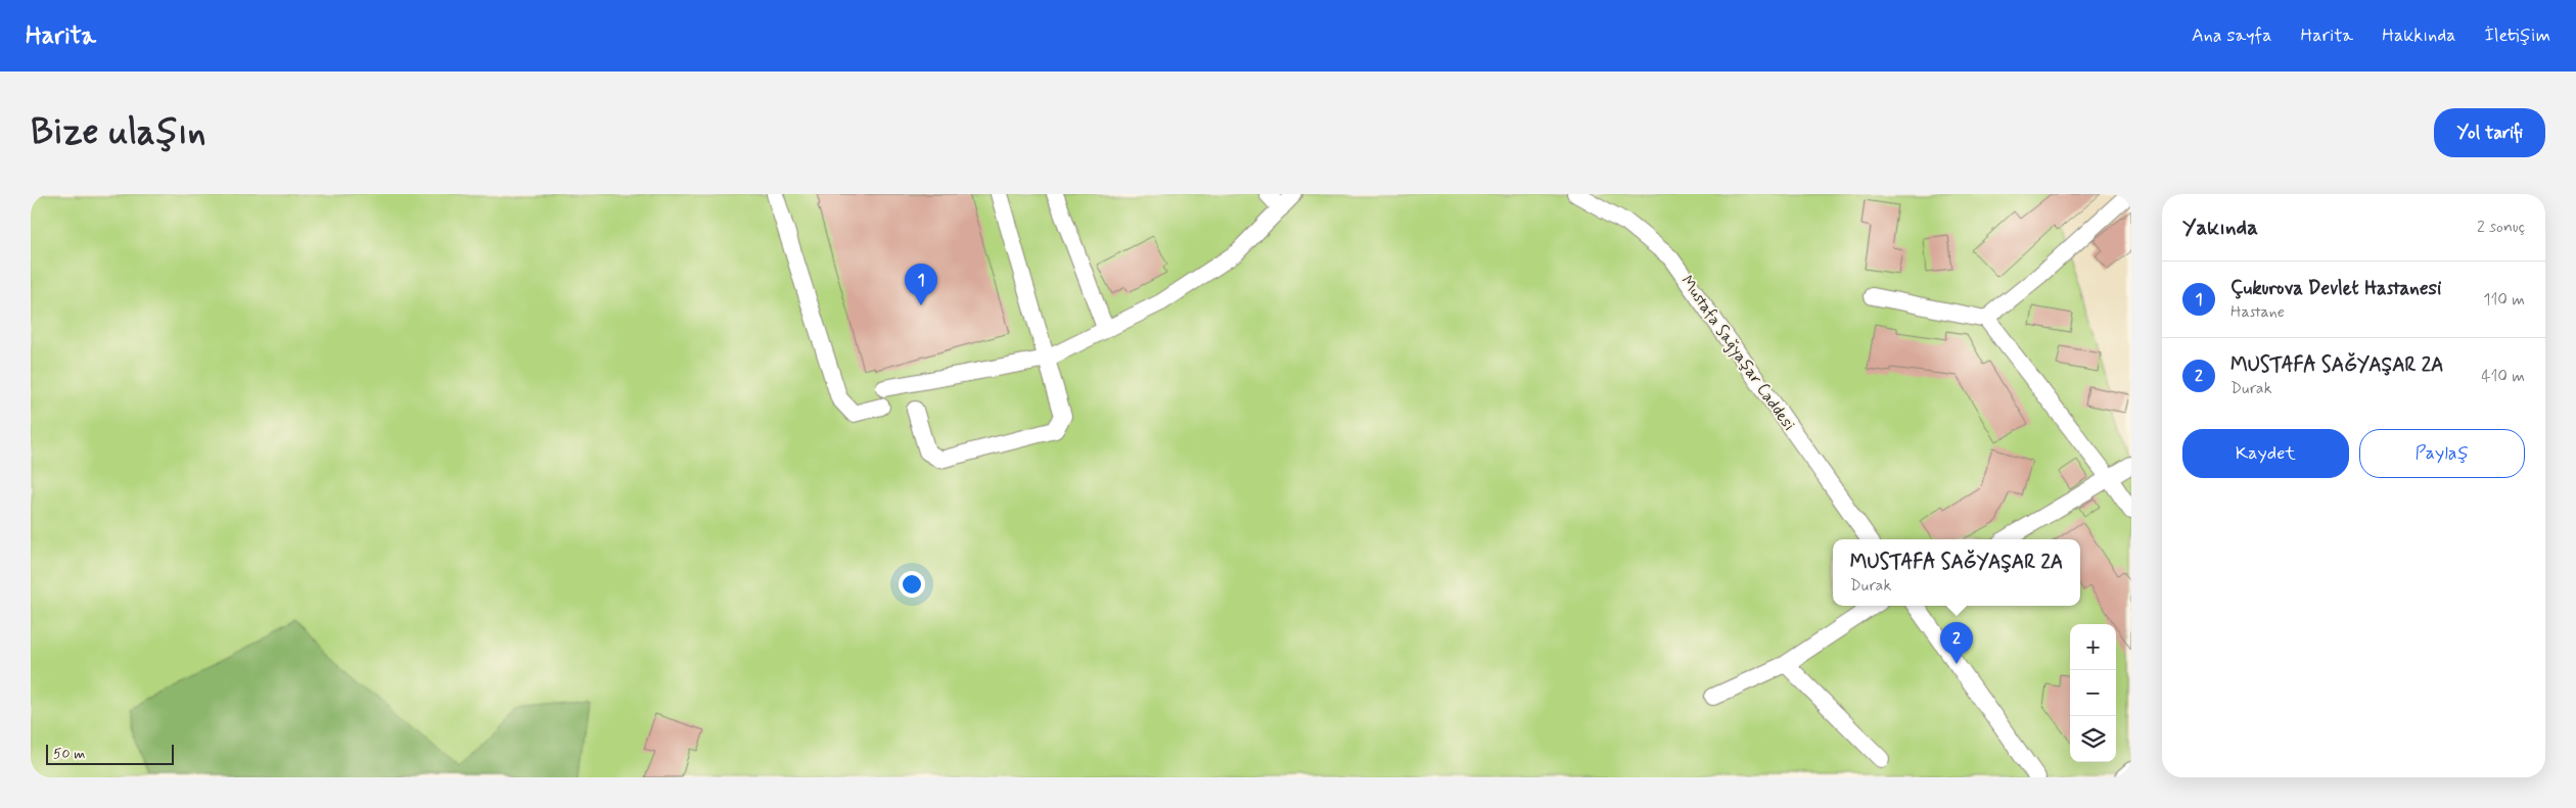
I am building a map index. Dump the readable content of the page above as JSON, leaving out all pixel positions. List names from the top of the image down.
{
  "streets": {
    "street": ["Mustafa Sağyaşar Caddesi"]
  },
  "scale_bar": "50 m",
  "page": {
    "header": "Harita",
    "nav": [
      "Ana sayfa",
      "Harita",
      "Hakkında",
      "İletişim"
    ],
    "buttons": [
      "Yol tarifi",
      ["Kaydet", "Paylaş"]
    ],
    "title": "Bize ulaşın",
    "heading": ["Yakında", "2 sonuç"],
    "list": [
      {
        "mark": "1",
        "name": "Çukurova Devlet Hastanesi",
        "note": "Hastane",
        "value": "110 m"
      },
      {
        "mark": "2",
        "name": "MUSTAFA SAĞYAŞAR 2A",
        "note": "Durak",
        "value": "410 m"
      }
    ],
    "pins": ["1", "2"],
    "popup": ["MUSTAFA SAĞYAŞAR 2A", "Durak"],
    "map_buttons": ["+", "−"],
    "scale": "50 m"
  }
}
